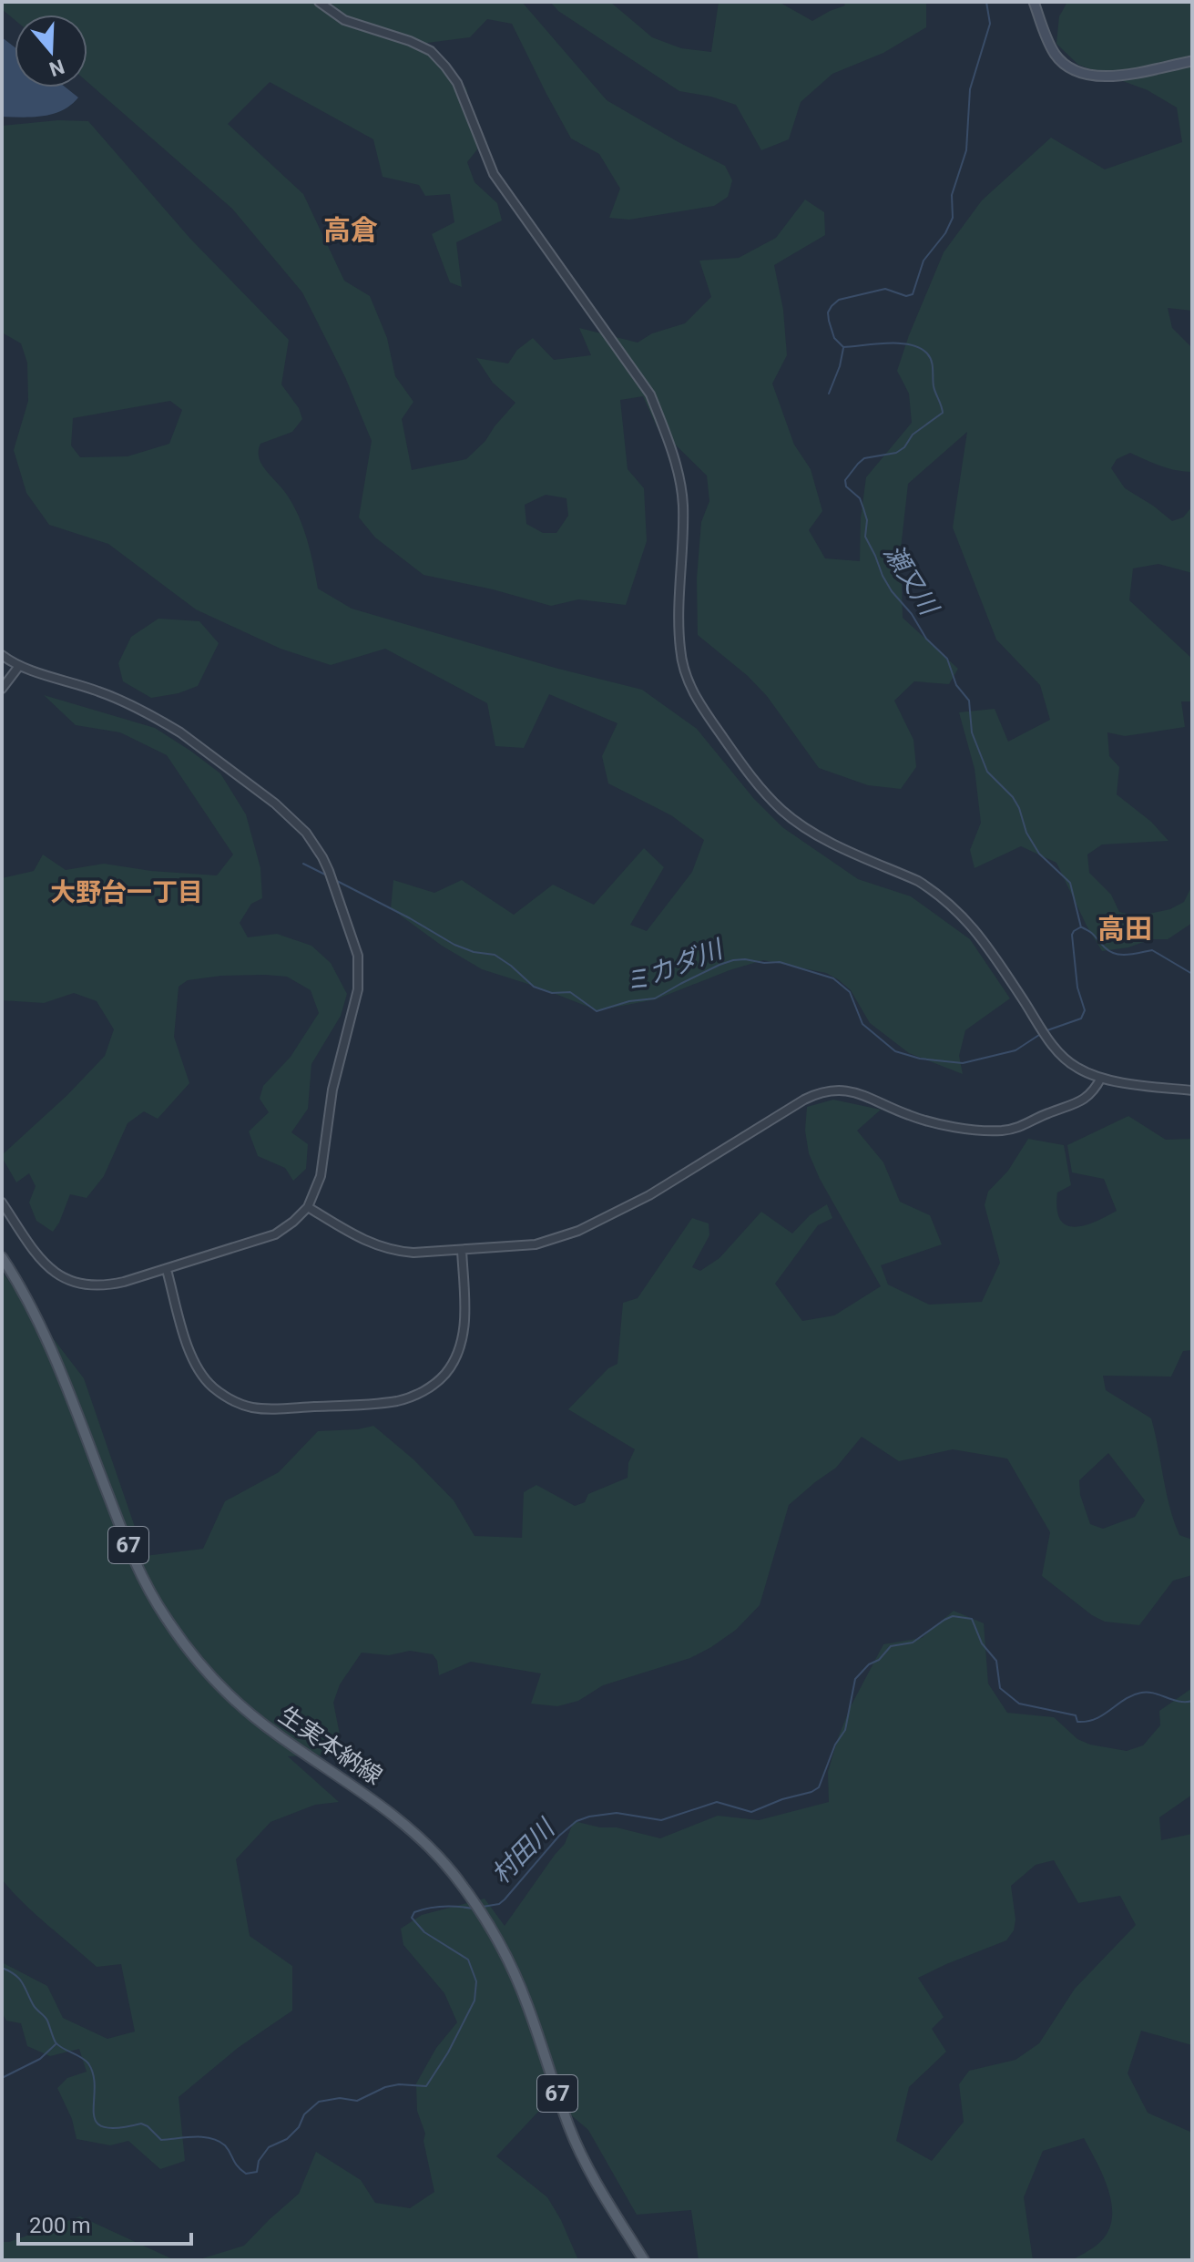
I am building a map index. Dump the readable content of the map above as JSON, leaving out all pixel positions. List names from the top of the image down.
{
  "streets": {
    "main road": ["67", "生実本納線"]
  },
  "districts": ["高倉", "大野台一丁目", "高田"],
  "water": ["瀬又川", "ミカダ川", "村田川"],
  "scale_bar": "200 m",
  "north": "bottom"
}
